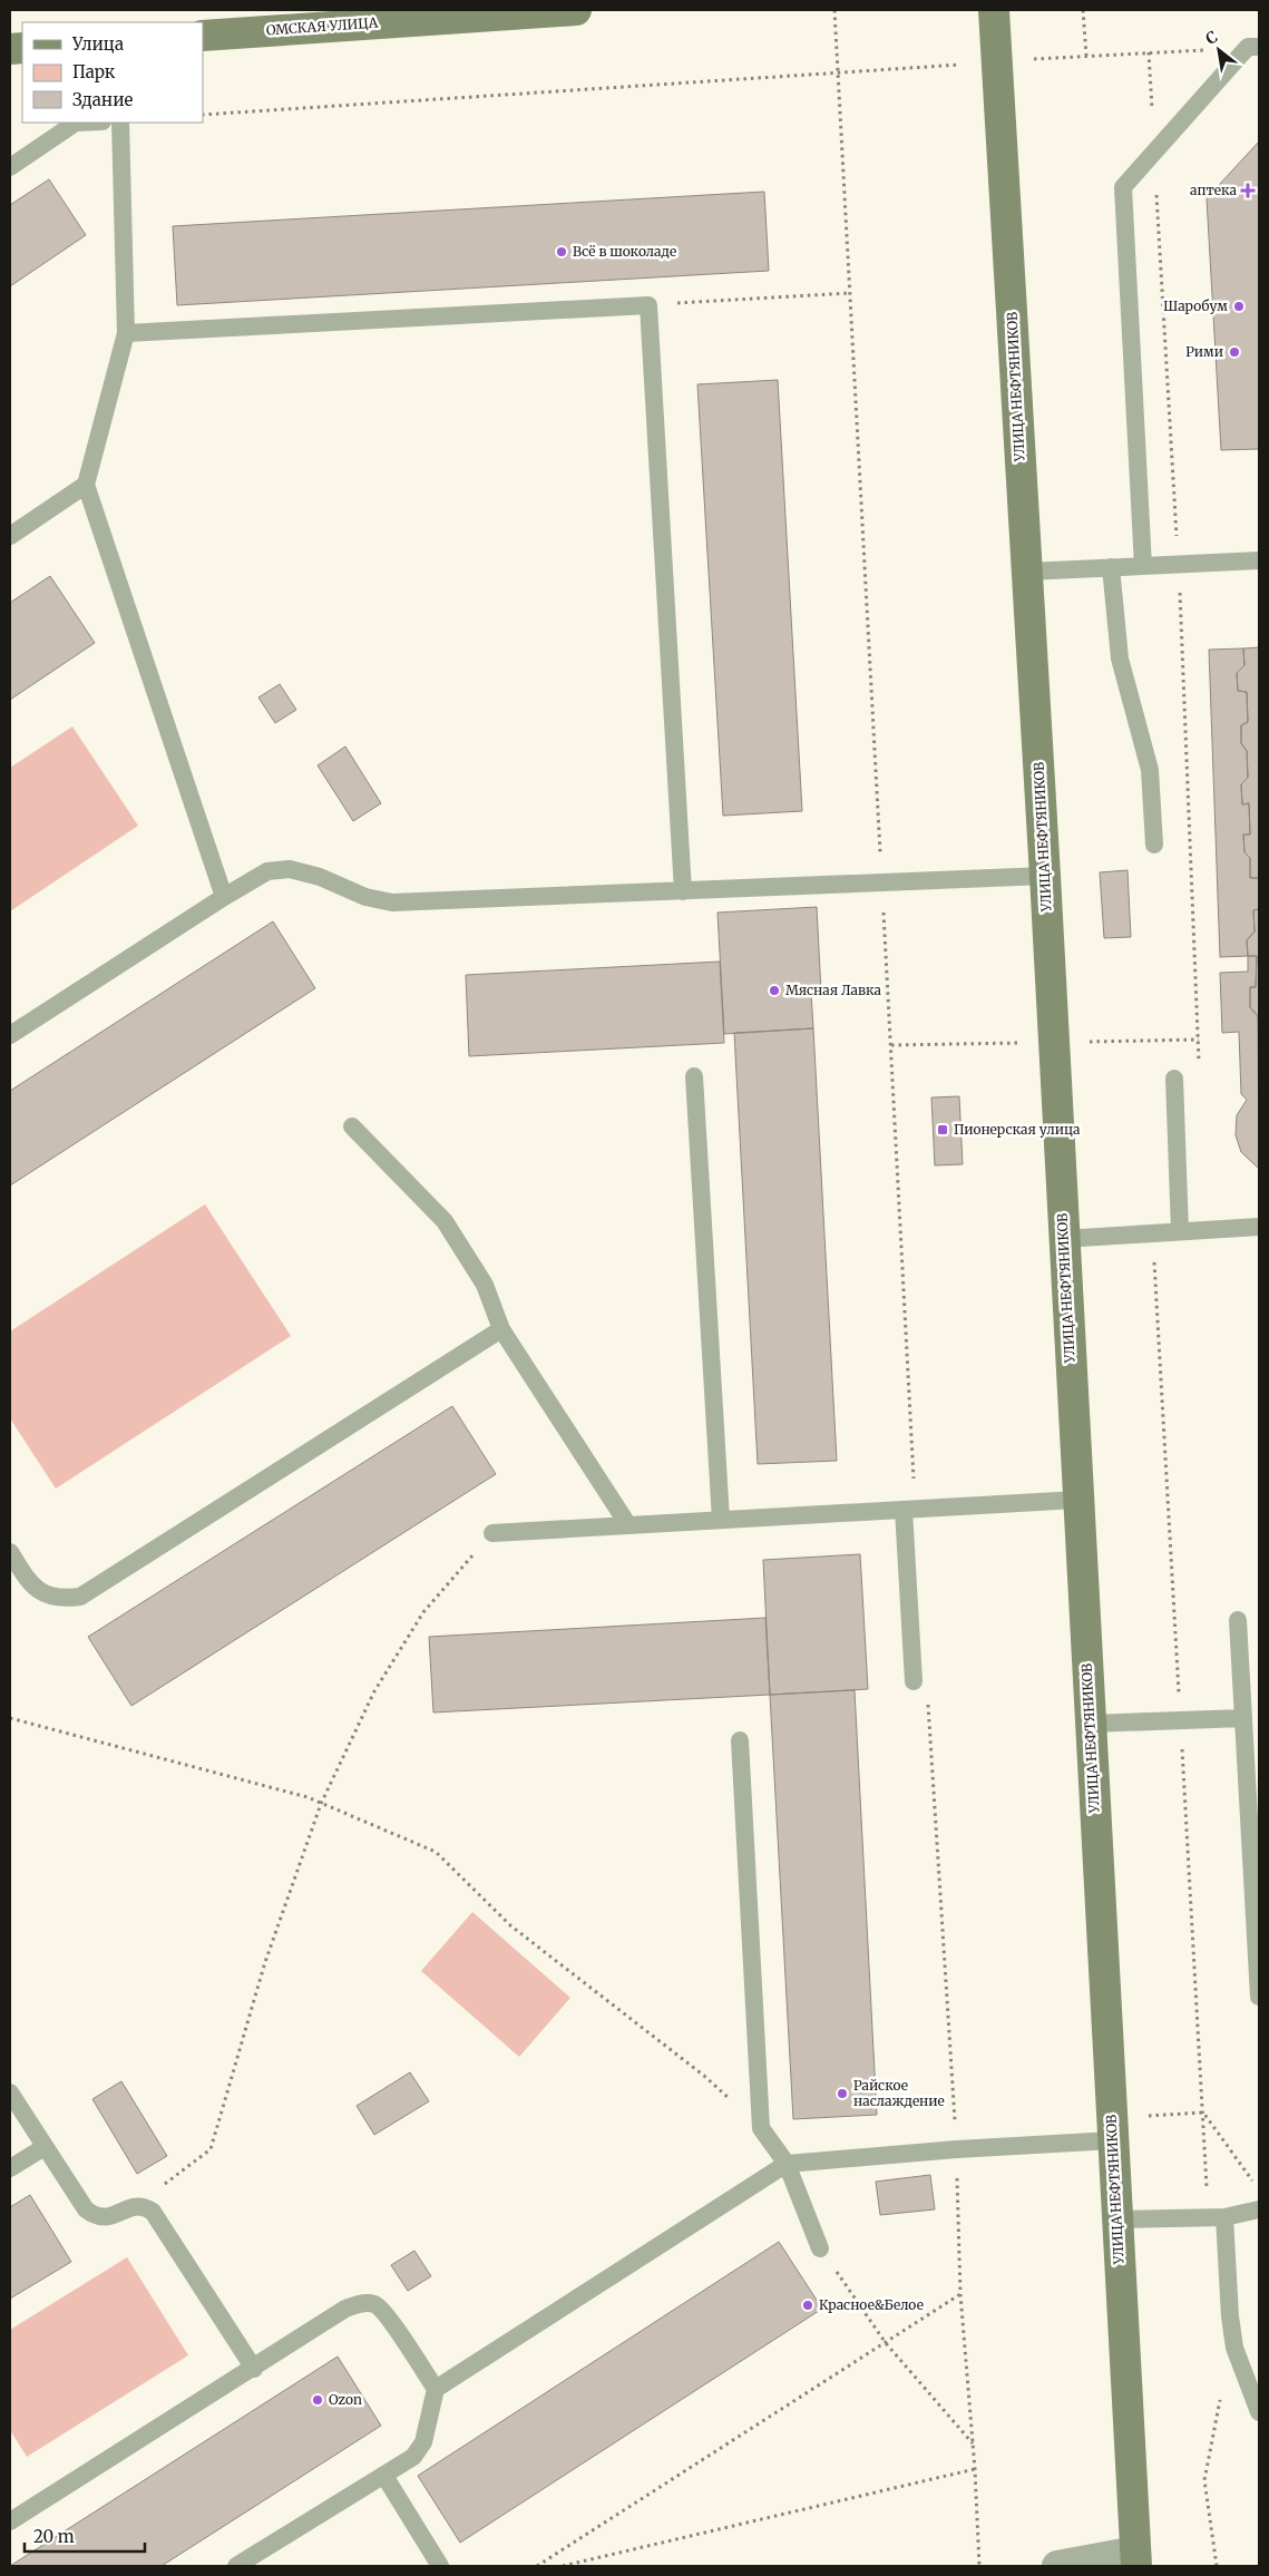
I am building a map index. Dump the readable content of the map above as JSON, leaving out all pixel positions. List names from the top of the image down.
{
  "streets": {
    "main road": ["ОМСКАЯ УЛИЦА", "УЛИЦА НЕФТЯНИКОВ"]
  },
  "places": {
    "health": ["аптека"],
    "other": [
      "Всё в шоколаде",
      "Шаробум",
      "Рими",
      "Мясная Лавка",
      "Райское наслаждение",
      "Красное&Белое",
      "Ozon"
    ],
    "transit": ["Пионерская улица"]
  },
  "legend": ["Улица", "Парк", "Здание"],
  "scale_bar": "20 m",
  "north": "top left"
}
